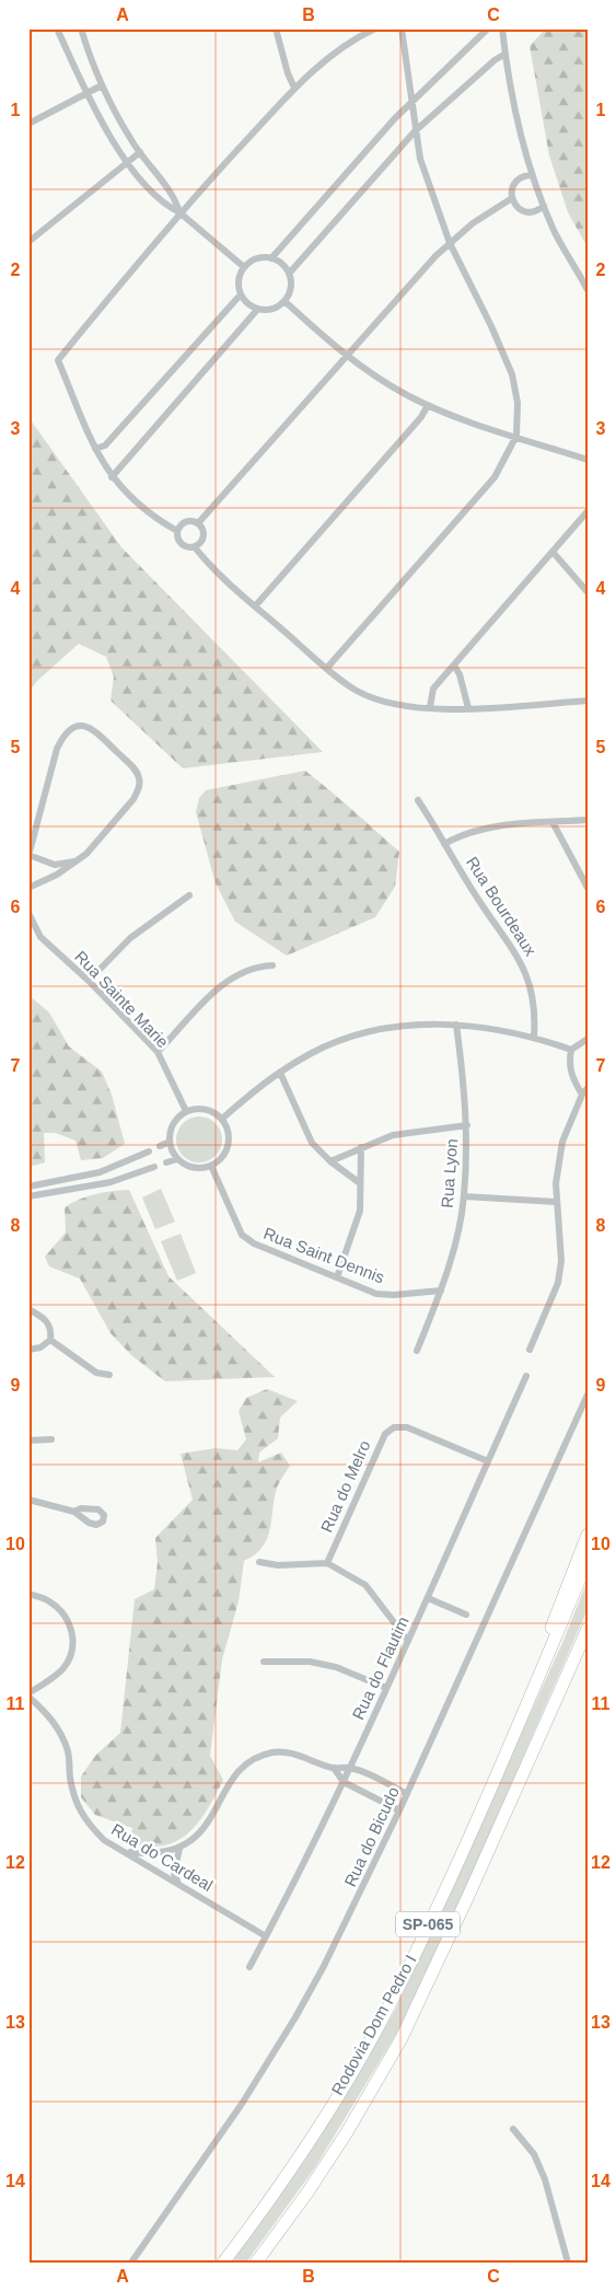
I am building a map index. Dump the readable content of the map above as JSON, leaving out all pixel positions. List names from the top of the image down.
{
  "streets": {
    "highway": ["SP-065", "Rodovia Dom Pedro I"],
    "street": [
      "Rua Bourdeaux",
      "Rua Sainte Marie",
      "Rua Lyon",
      "Rua Saint Dennis",
      "Rua do Melro",
      "Rua do Flautim",
      "Rua do Bicudo",
      "Rua do Cardeal"
    ]
  },
  "crossings": [
    ["Rua Sainte Marie", "Rua Saint Dennis"],
    ["Rua Lyon", "Rua Saint Dennis"],
    ["Rua do Melro", "Rua do Flautim"],
    ["Rua do Flautim", "Rua do Cardeal"]
  ],
  "grid": {
    "columns": ["A", "B", "C"],
    "rows": [
      "1",
      "2",
      "3",
      "4",
      "5",
      "6",
      "7",
      "8",
      "9",
      "10",
      "11",
      "12",
      "13",
      "14"
    ]
  }
}
